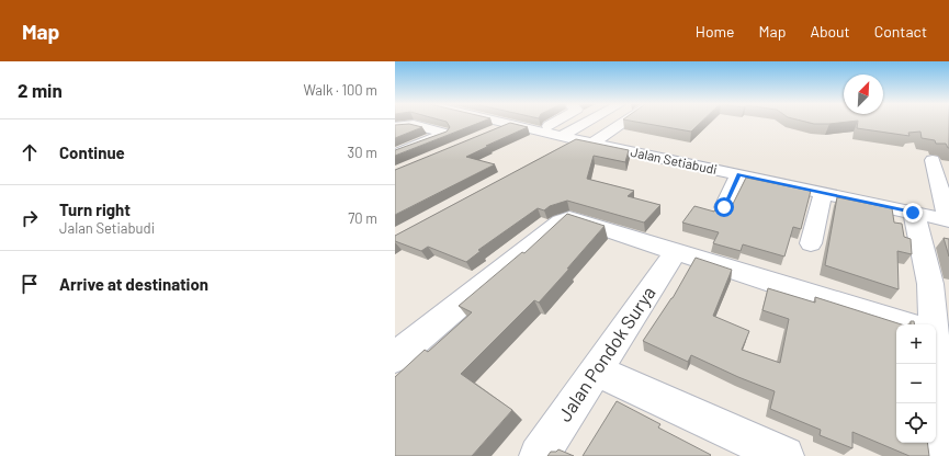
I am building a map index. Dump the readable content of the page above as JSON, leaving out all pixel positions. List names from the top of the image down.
{
  "streets": {
    "street": ["Jalan Setiabudi", "Jalan Pondok Surya"]
  },
  "north": "top right",
  "page": {
    "header": "Map",
    "nav": [
      "Home",
      "Map",
      "About",
      "Contact"
    ],
    "heading": ["2 min", "Walk · 100 m"],
    "list": [
      ["Continue", "30 m"],
      ["Turn right", "Jalan Setiabudi", "70 m"],
      "Arrive at destination"
    ],
    "map_buttons": ["+", "−"]
  }
}
